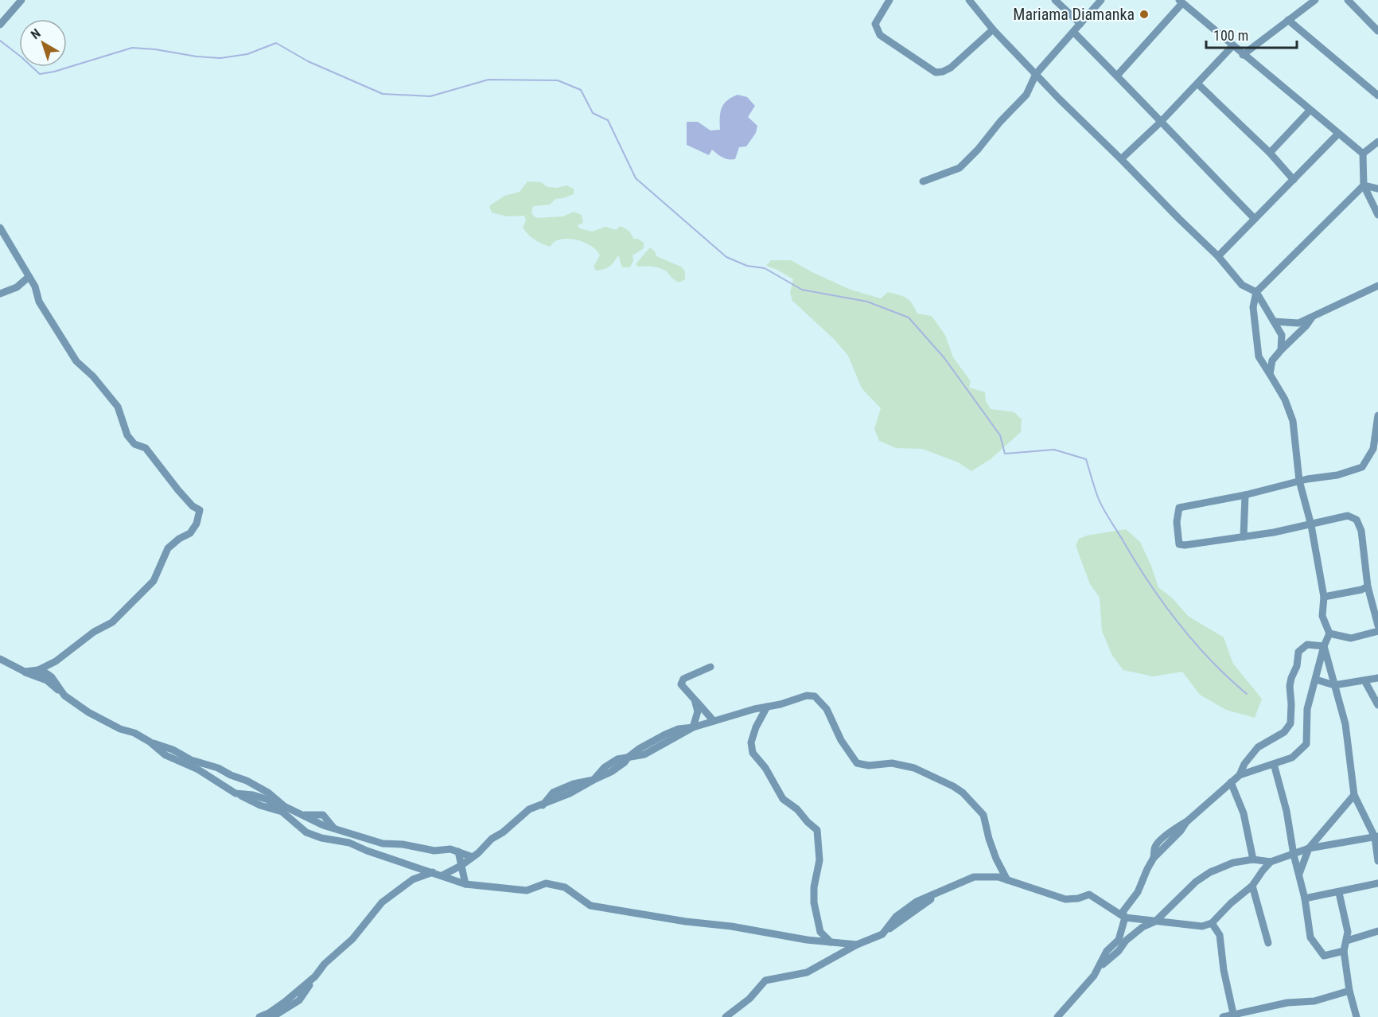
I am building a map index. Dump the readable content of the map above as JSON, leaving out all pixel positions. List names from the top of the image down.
{
  "places": ["Mariama Diamanka"],
  "scale_bar": "100 m",
  "north": "top left"
}
